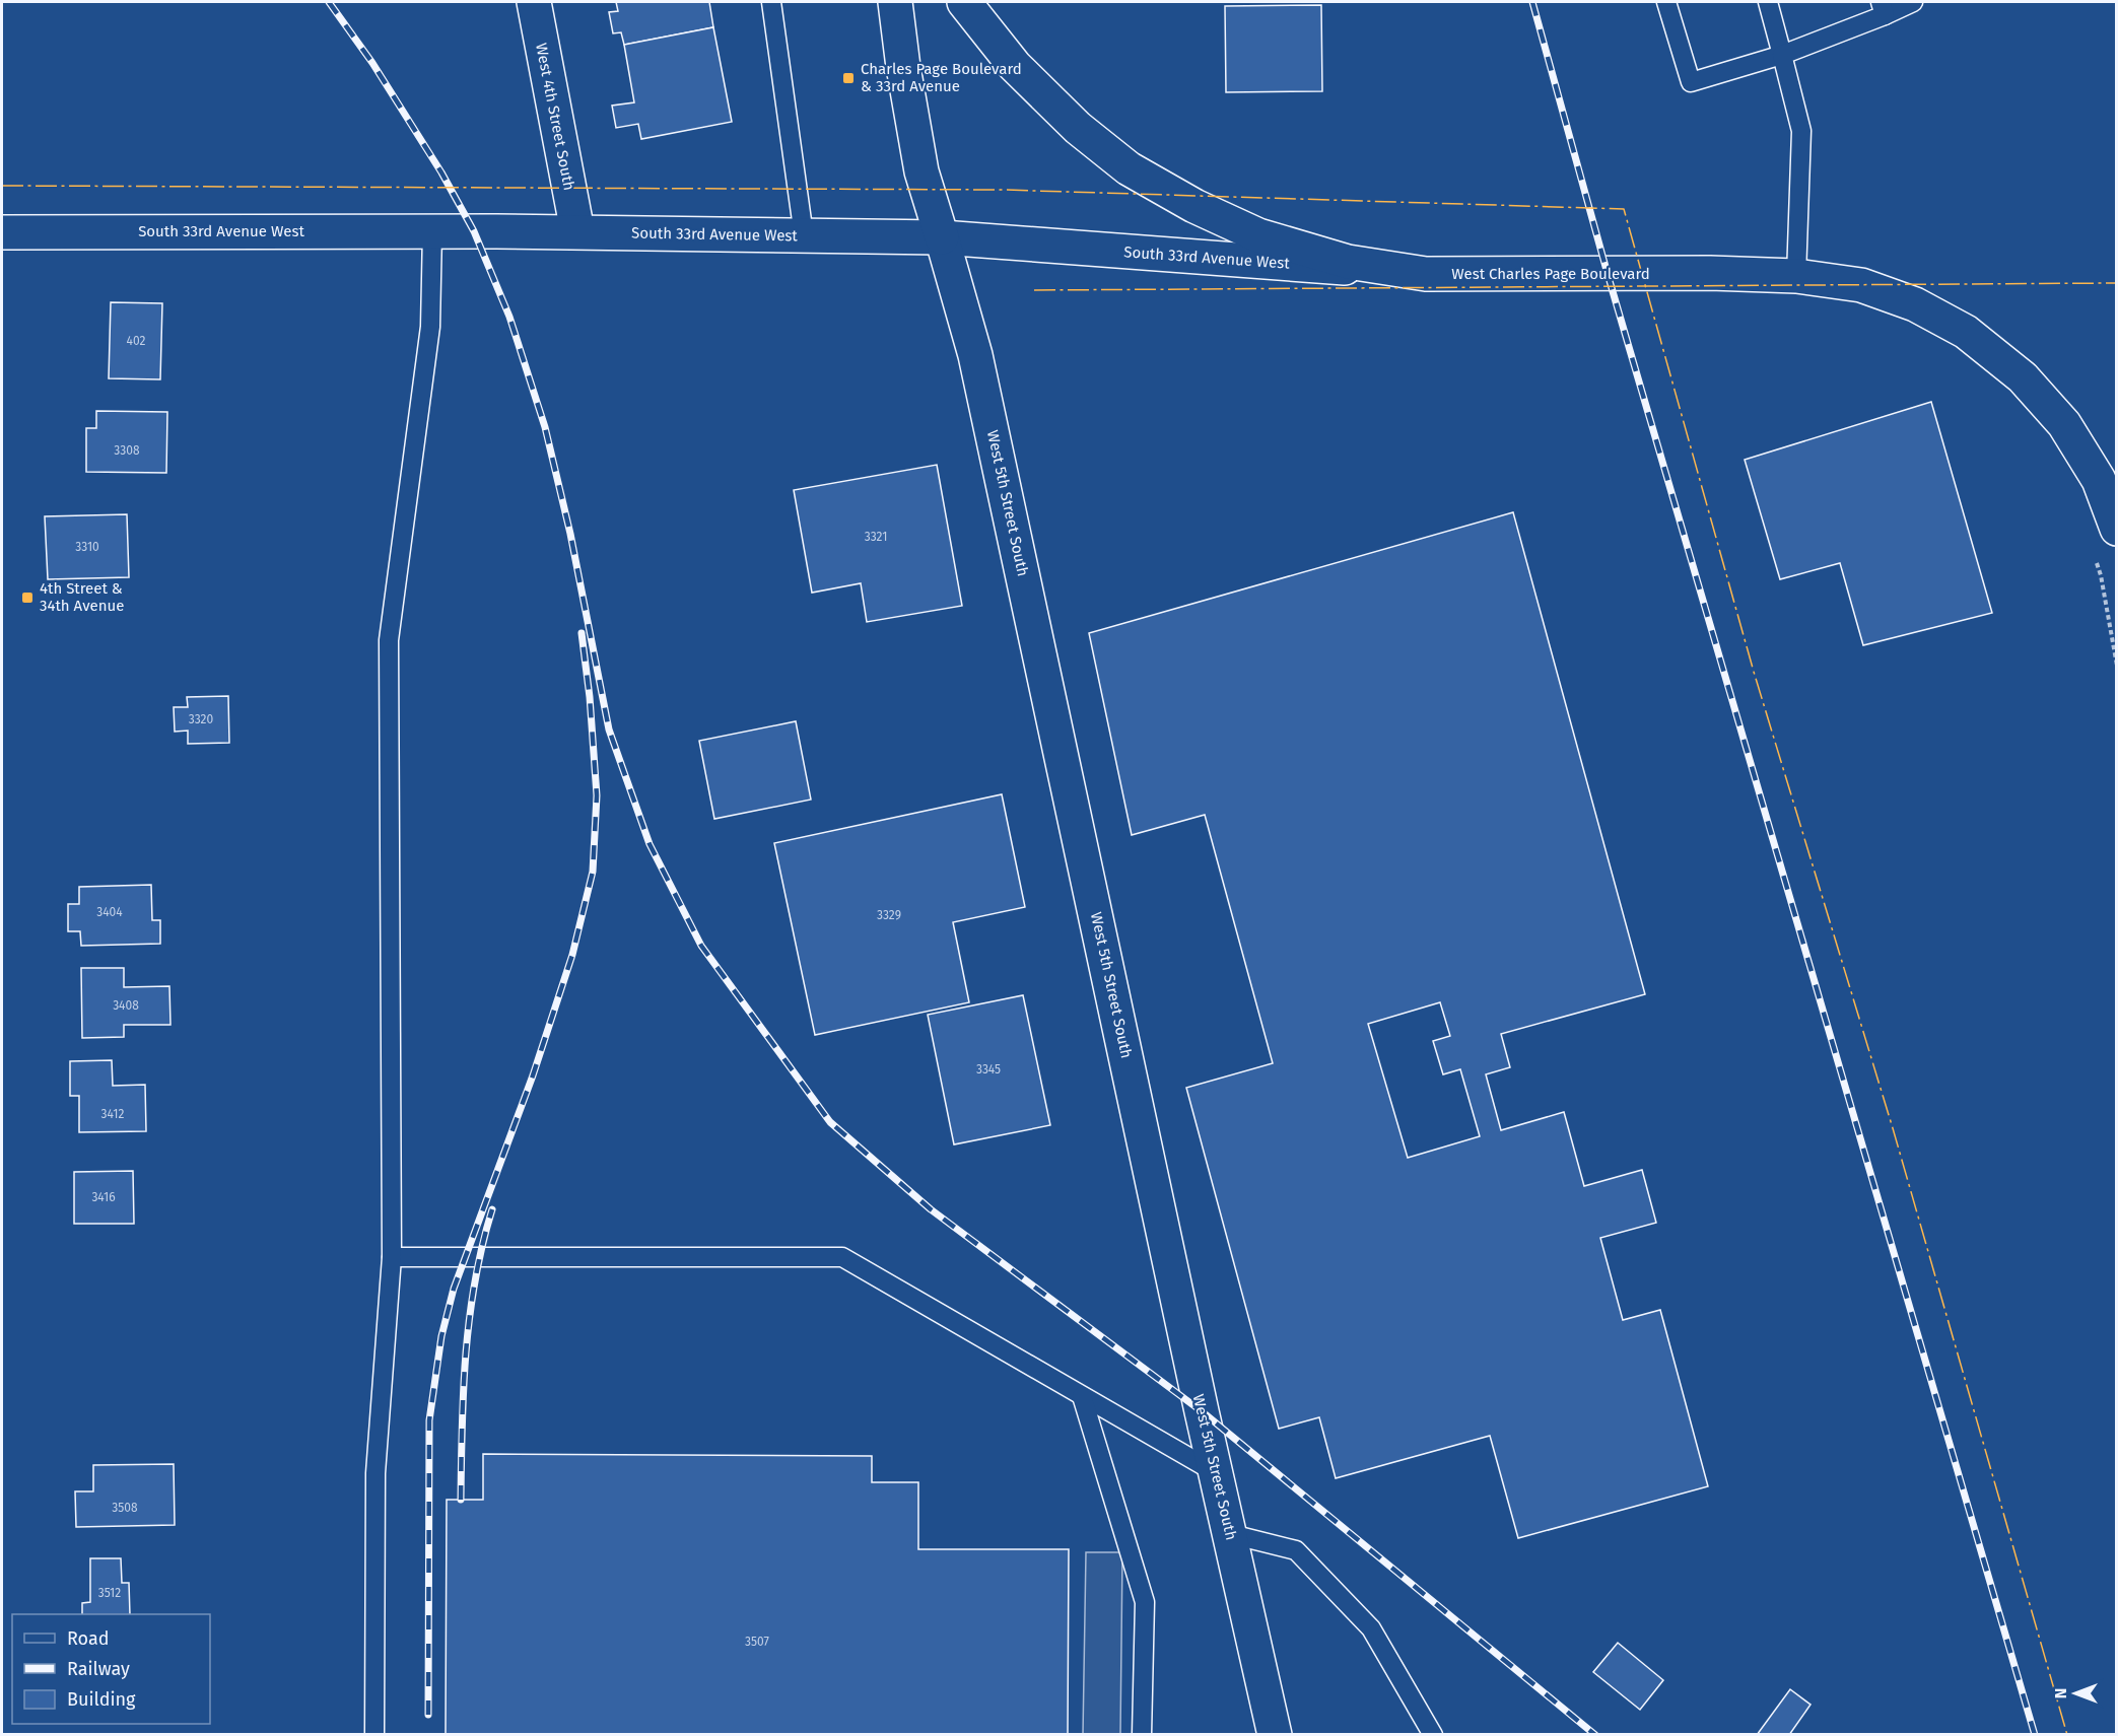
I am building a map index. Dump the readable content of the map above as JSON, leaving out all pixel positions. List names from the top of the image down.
{
  "streets": {
    "street": [
      "West 4th Street South",
      "South 33rd Avenue West",
      "West Charles Page Boulevard",
      "West 5th Street South"
    ]
  },
  "crossings": [
    ["West 4th Street South", "South 33rd Avenue West"],
    ["South 33rd Avenue West", "West Charles Page Boulevard"],
    ["South 33rd Avenue West", "West 5th Street South"]
  ],
  "places": {
    "transit": ["Charles Page Boulevard & 33rd Avenue", "4th Street & 34th Avenue"]
  },
  "house_numbers": [
    "402",
    "3308",
    "3321",
    "3310",
    "3320",
    "3404",
    "3329",
    "3408",
    "3345",
    "3412",
    "3416",
    "3508",
    "3512",
    "3507"
  ],
  "legend": ["Road", "Railway", "Building"],
  "north": "left"
}
